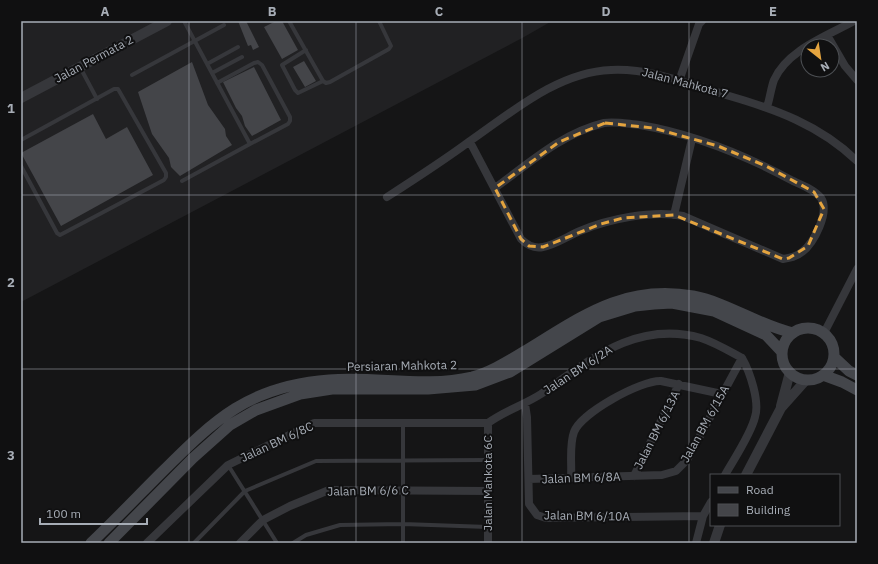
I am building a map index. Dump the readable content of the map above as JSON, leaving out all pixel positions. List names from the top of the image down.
{
  "streets": {
    "main road": ["Persiaran Mahkota 2"],
    "street": [
      "Jalan Permata 2",
      "Jalan Mahkota 7",
      "Jalan BM 6/2A",
      "Jalan BM 6/15A",
      "Jalan BM 6/13A",
      "Jalan BM 6/8C",
      "Jalan BM 6/8A",
      "Jalan Mahkota 6C",
      "Jalan BM 6/6 C",
      "Jalan BM 6/10A"
    ]
  },
  "crossings": [
    ["Jalan BM 6/2A", "Jalan BM 6/15A"],
    ["Jalan BM 6/2A", "Jalan BM 6/8C"],
    ["Jalan BM 6/2A", "Jalan Mahkota 6C"],
    ["Jalan BM 6/2A", "Jalan BM 6/10A"],
    ["Jalan BM 6/15A", "Jalan BM 6/13A"],
    ["Jalan BM 6/15A", "Jalan BM 6/8A"],
    ["Jalan BM 6/13A", "Jalan BM 6/8A"],
    ["Jalan BM 6/8C", "Jalan Mahkota 6C"],
    ["Jalan BM 6/8A", "Jalan BM 6/10A"],
    ["Jalan Mahkota 6C", "Jalan BM 6/6 C"]
  ],
  "legend": ["Road", "Building"],
  "scale_bar": "100 m",
  "north": "bottom right",
  "grid": {
    "columns": [
      "A",
      "B",
      "C",
      "D",
      "E"
    ],
    "rows": ["1", "2", "3"]
  }
}
